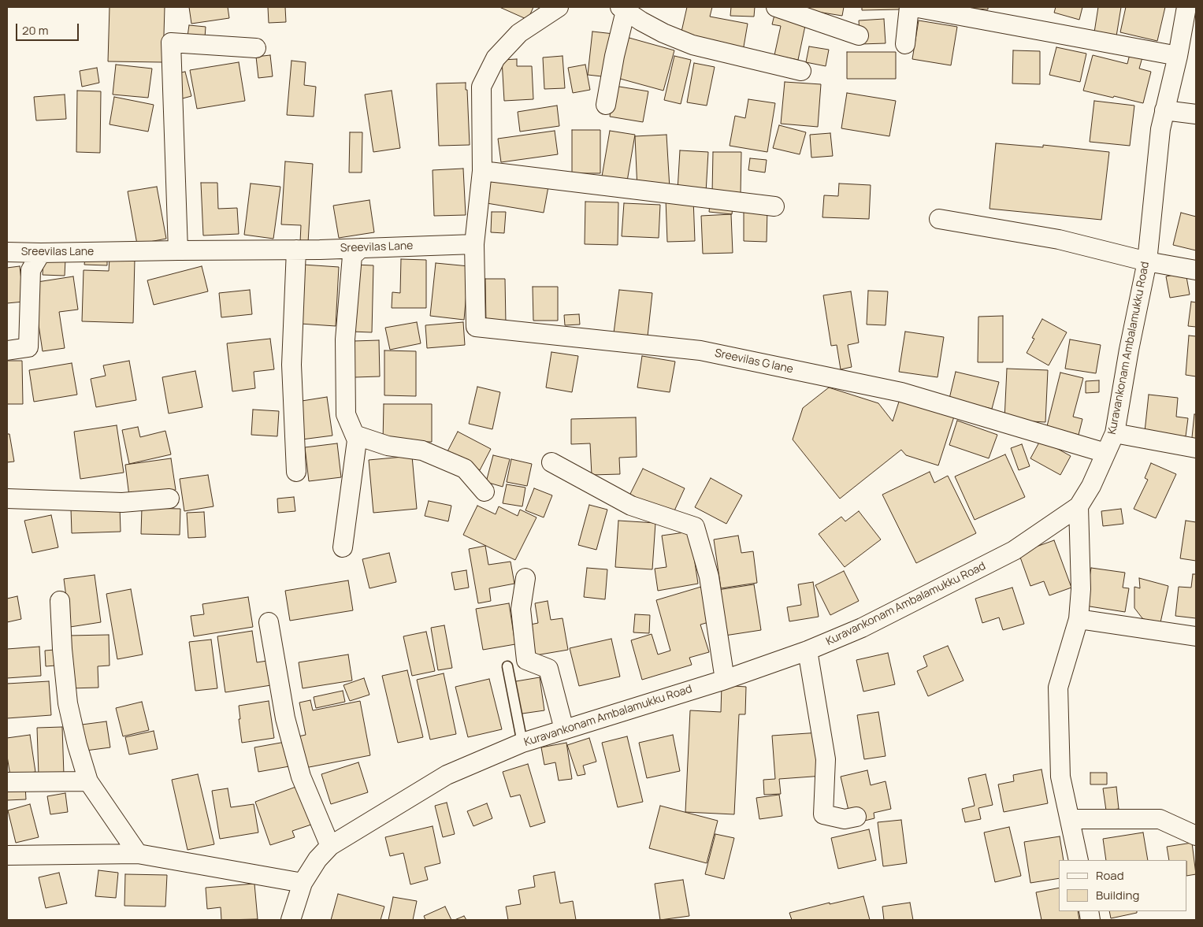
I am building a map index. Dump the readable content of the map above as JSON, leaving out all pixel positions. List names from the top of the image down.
{
  "streets": {
    "street": ["Sreevilas Lane", "Kuravankonam Ambalamukku Road", "Sreevilas G lane"]
  },
  "crossings": [
    ["Sreevilas Lane", "Sreevilas G lane"],
    ["Kuravankonam Ambalamukku Road", "Sreevilas G lane"]
  ],
  "legend": ["Road", "Building"],
  "scale_bar": "20 m"
}
